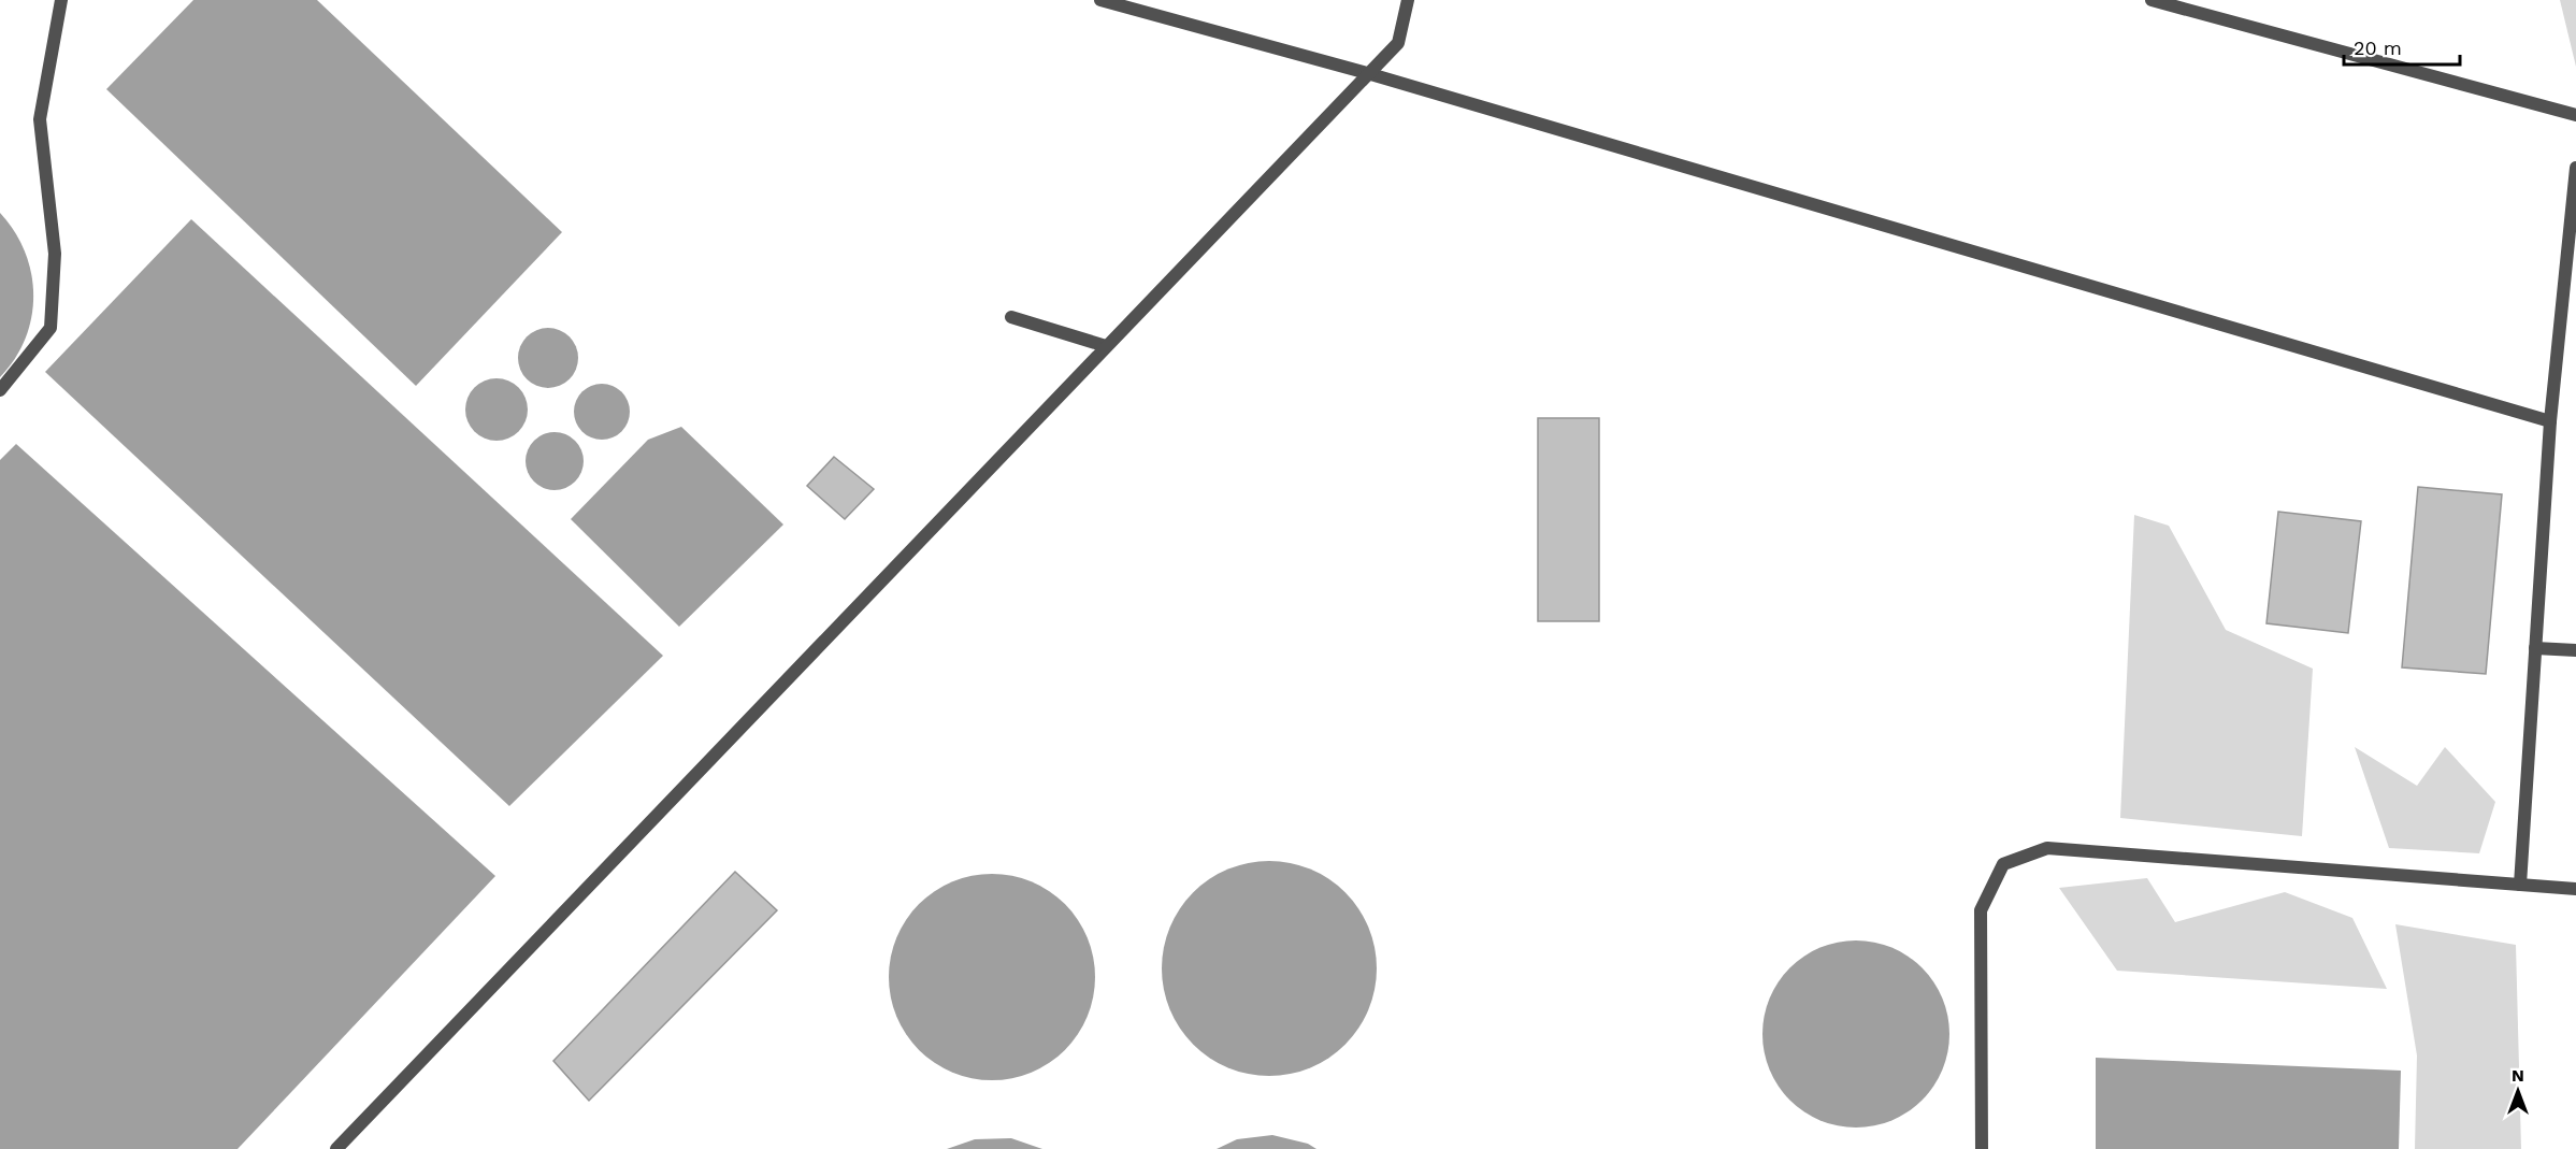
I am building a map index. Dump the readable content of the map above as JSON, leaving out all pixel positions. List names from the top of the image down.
{
  "scale_bar": "20 m",
  "north": "top"
}
